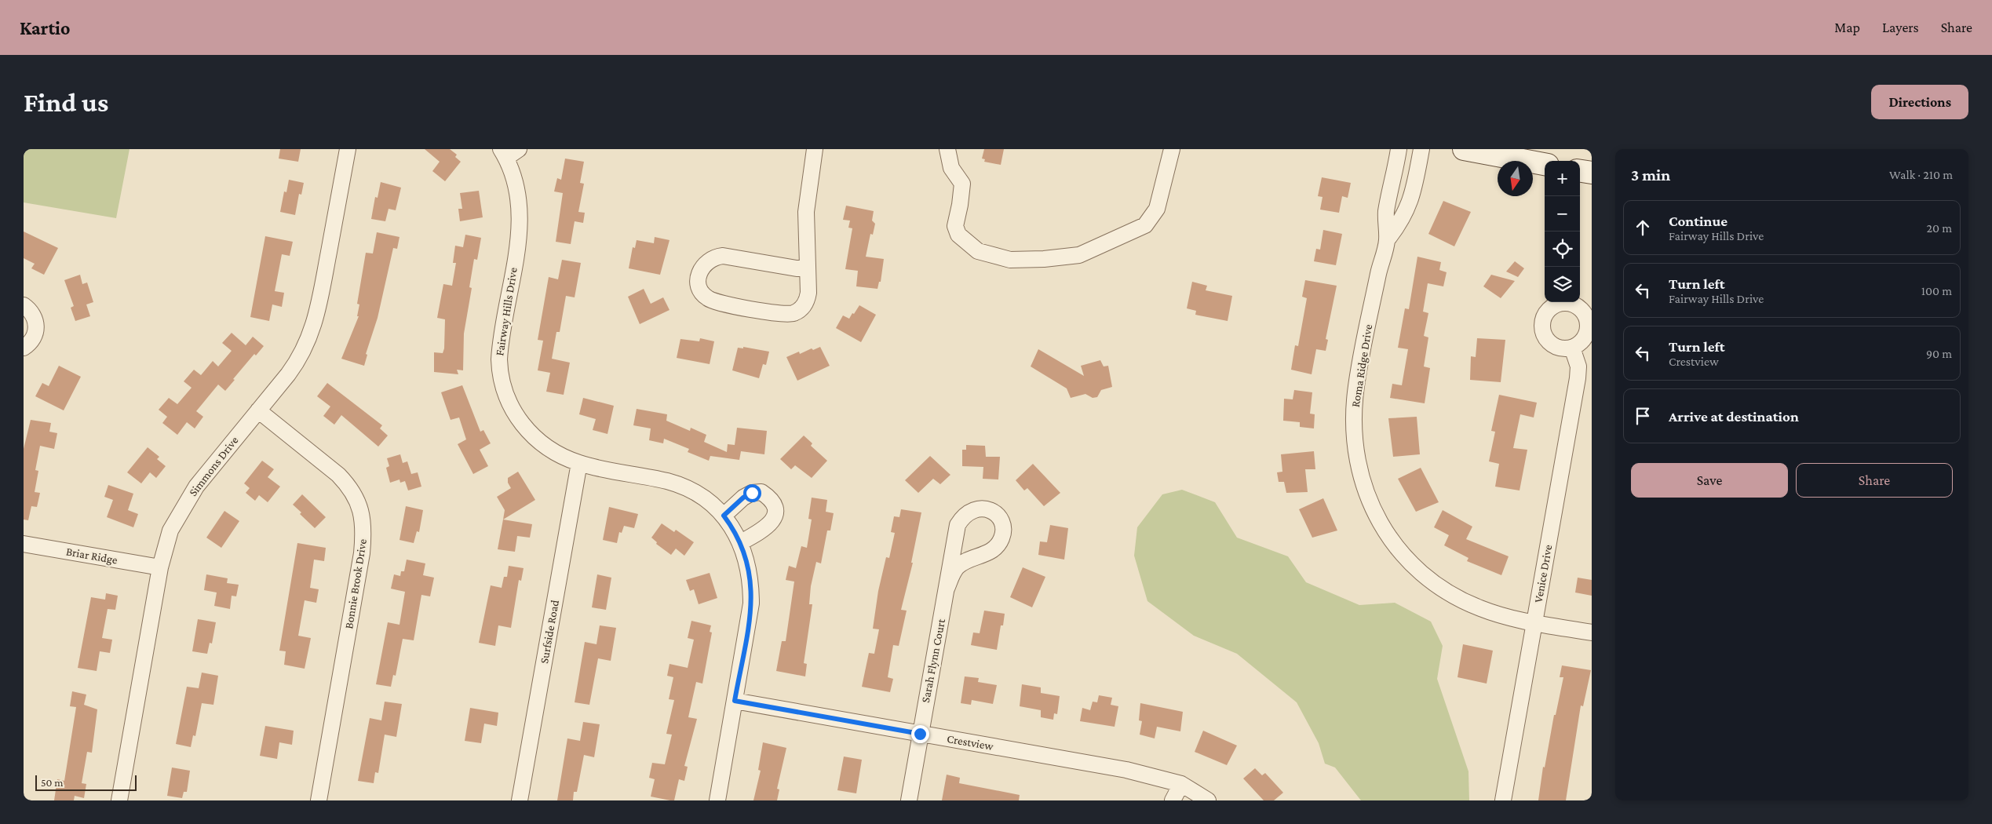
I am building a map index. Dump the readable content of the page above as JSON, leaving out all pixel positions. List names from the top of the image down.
{
  "streets": {
    "street": [
      "Fairway Hills Drive",
      "Roma Ridge Drive",
      "Simmons Drive",
      "Briar Ridge",
      "Venice Drive",
      "Bonnie Brook Drive",
      "Surfside Road",
      "Sarah Flynn Court",
      "Crestview"
    ]
  },
  "crossings": [
    ["Fairway Hills Drive", "Surfside Road"],
    ["Fairway Hills Drive", "Crestview"],
    ["Roma Ridge Drive", "Venice Drive"],
    ["Simmons Drive", "Briar Ridge"],
    ["Simmons Drive", "Bonnie Brook Drive"],
    ["Sarah Flynn Court", "Crestview"]
  ],
  "scale_bar": "50 m",
  "north": "bottom",
  "page": {
    "header": "Kartio",
    "nav": ["Map", "Layers", "Share"],
    "buttons": [
      "Directions",
      ["Save", "Share"]
    ],
    "title": "Find us",
    "heading": ["3 min", "Walk · 210 m"],
    "map_buttons": ["+", "−"],
    "list": [
      ["Continue", "Fairway Hills Drive", "20 m"],
      ["Turn left", "Fairway Hills Drive", "100 m"],
      ["Turn left", "Crestview", "90 m"],
      "Arrive at destination"
    ],
    "scale": "50 m"
  }
}
